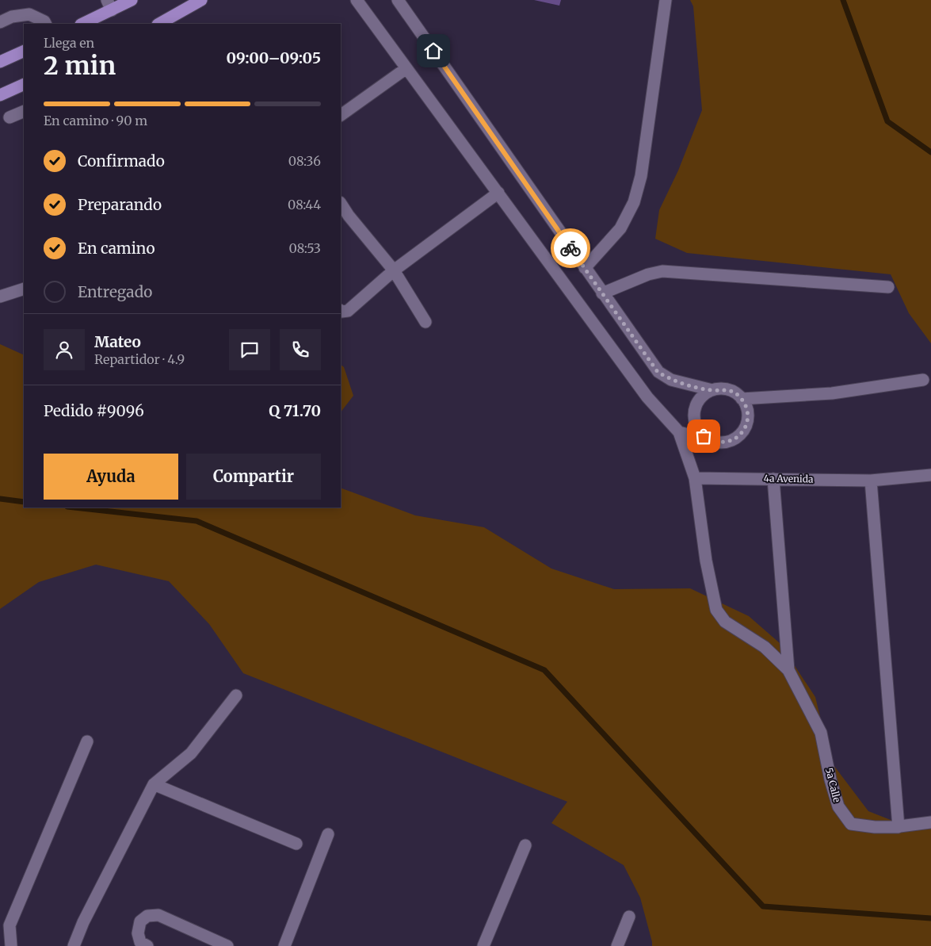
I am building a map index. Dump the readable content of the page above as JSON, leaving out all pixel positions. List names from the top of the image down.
{
  "streets": {
    "street": ["4a Avenida", "5a Calle"]
  },
  "crossings": [
    ["4a Avenida", "5a Calle"]
  ],
  "page": {
    "heading": ["2 min", "Llega en", "09:00–09:05"],
    "panel": [
      "Mateo",
      "Repartidor · 4.9",
      "Pedido #9096",
      "Q 71.70"
    ],
    "bar": "En camino · 90 m",
    "list": [
      ["Confirmado", "08:36"],
      ["Preparando", "08:44"],
      ["En camino", "08:53"],
      "Entregado"
    ],
    "buttons": ["Ayuda", "Compartir"]
  }
}
